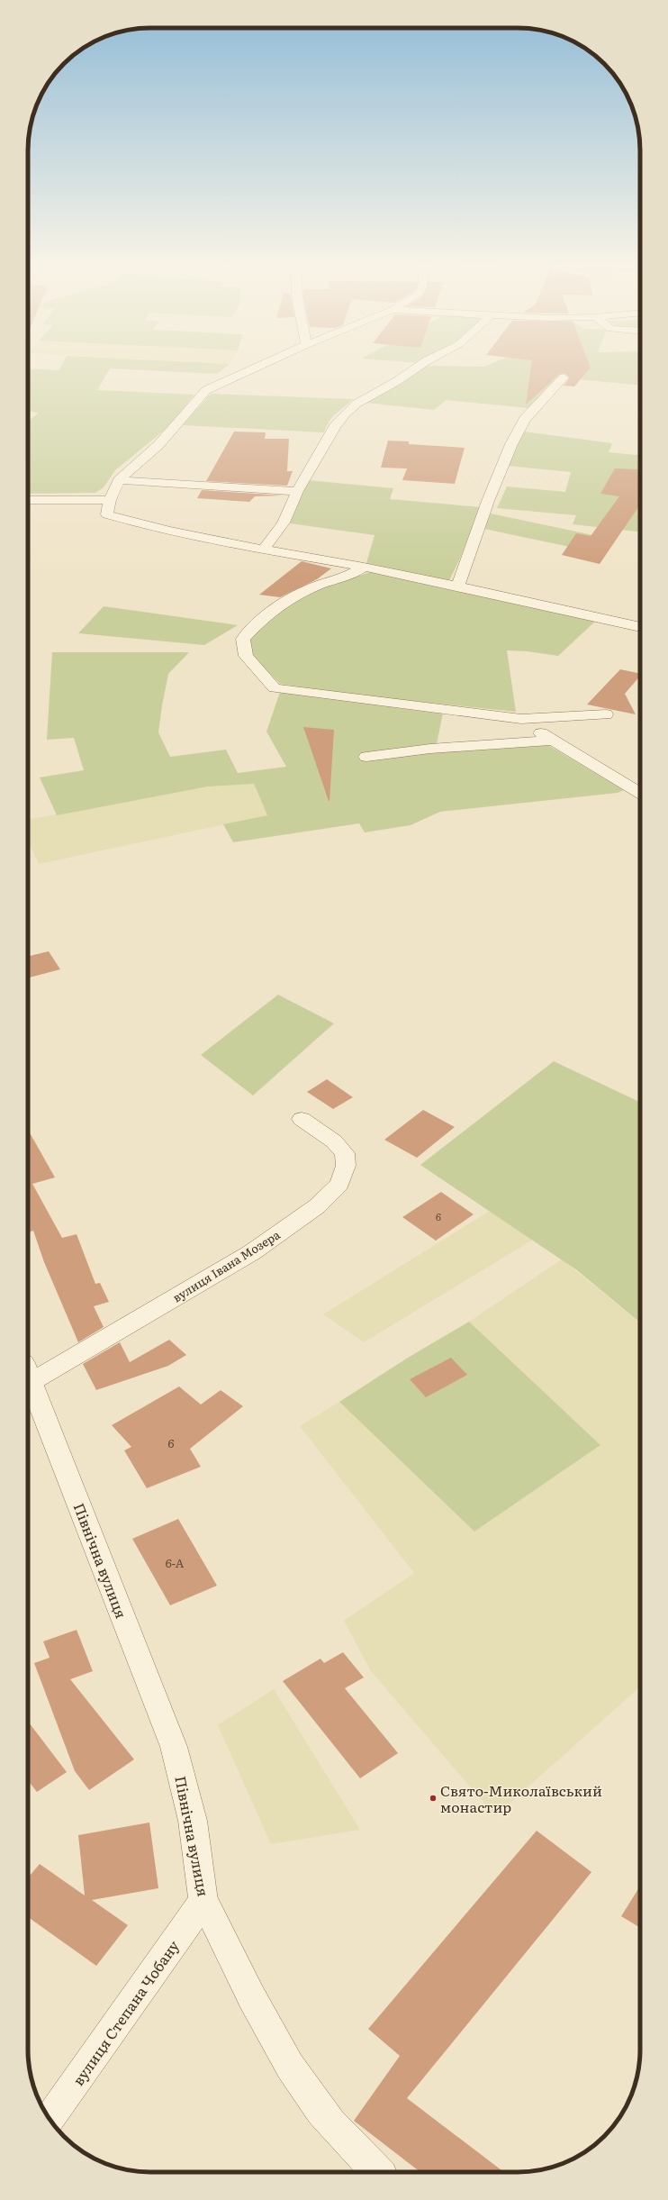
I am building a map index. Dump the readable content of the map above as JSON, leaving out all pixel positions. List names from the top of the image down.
{
  "streets": {
    "street": ["вулиця Івана Мозера", "Північна вулиця", "вулиця Степана Чобану"]
  },
  "crossings": [
    ["Північна вулиця", "вулиця Степана Чобану"]
  ],
  "places": ["Свято-Миколаївський монастир"],
  "house_numbers": ["6", "6", "6-А"]
}
